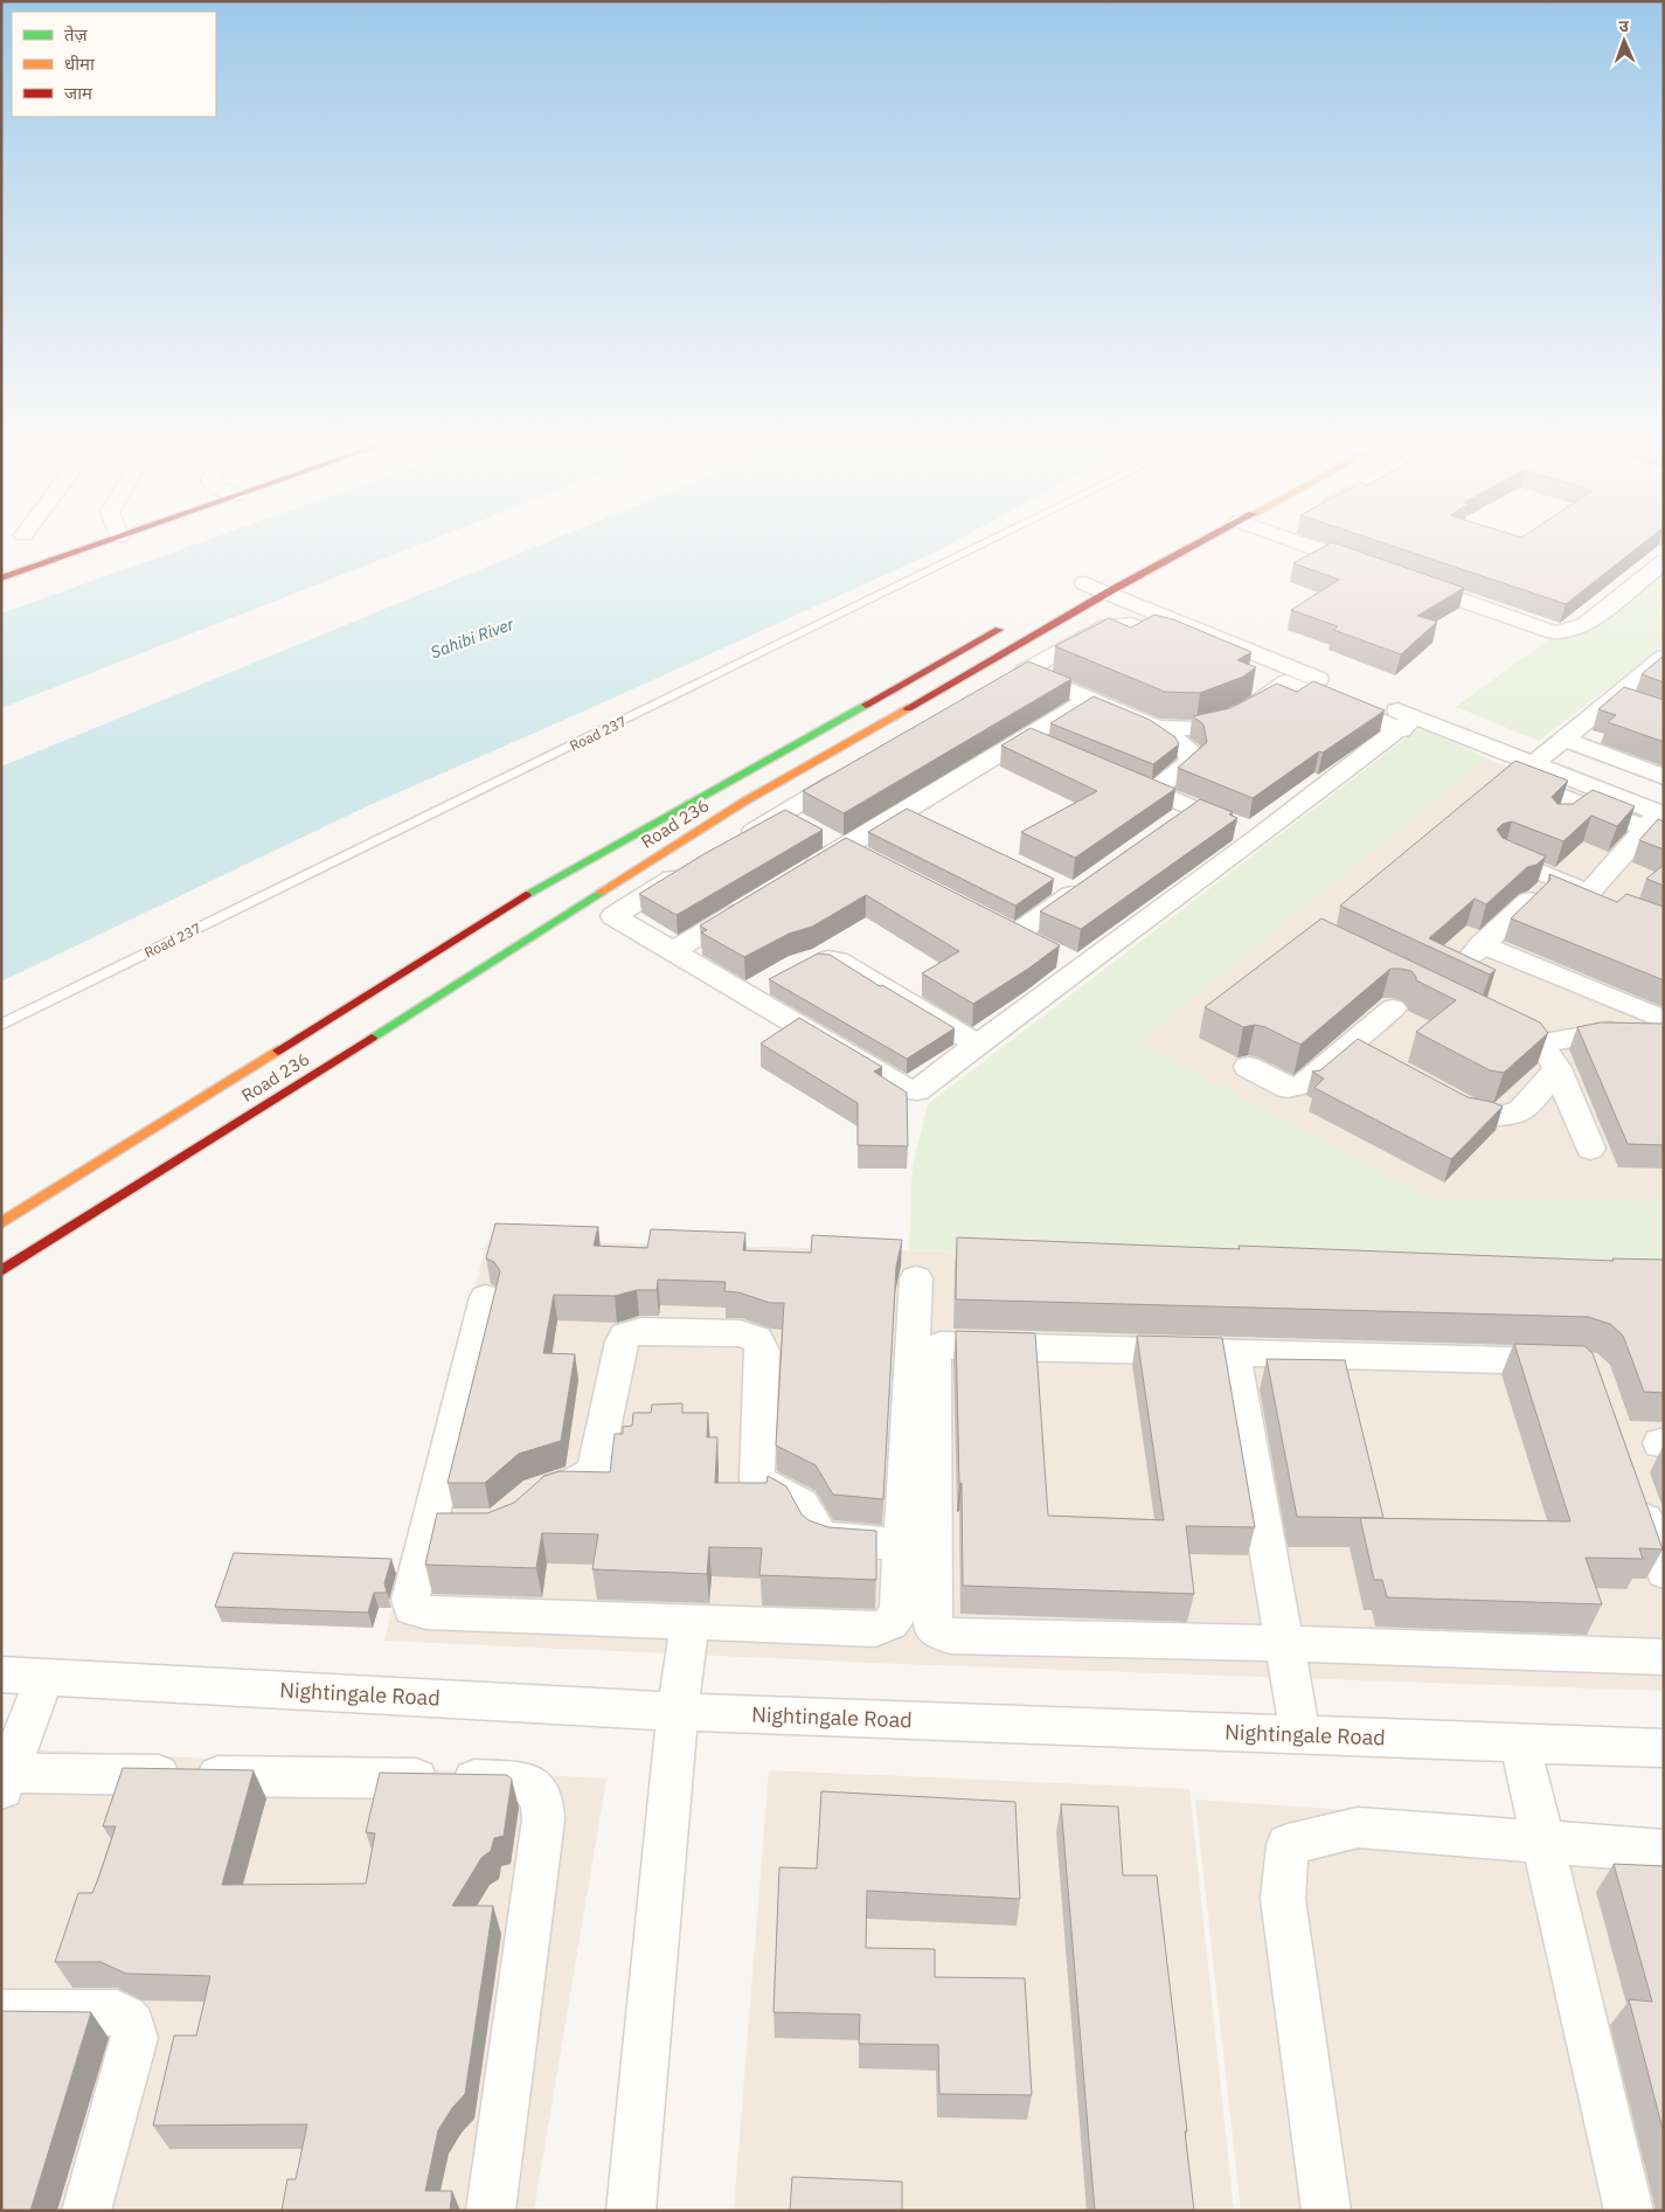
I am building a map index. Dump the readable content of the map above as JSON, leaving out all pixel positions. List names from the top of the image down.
{
  "streets": {
    "street": ["Road 236", "Nightingale Road"],
    "lane": ["Road 237"]
  },
  "water": ["Sahibi River"],
  "legend": ["तेज़", "धीमा", "जाम"],
  "north": "top"
}
